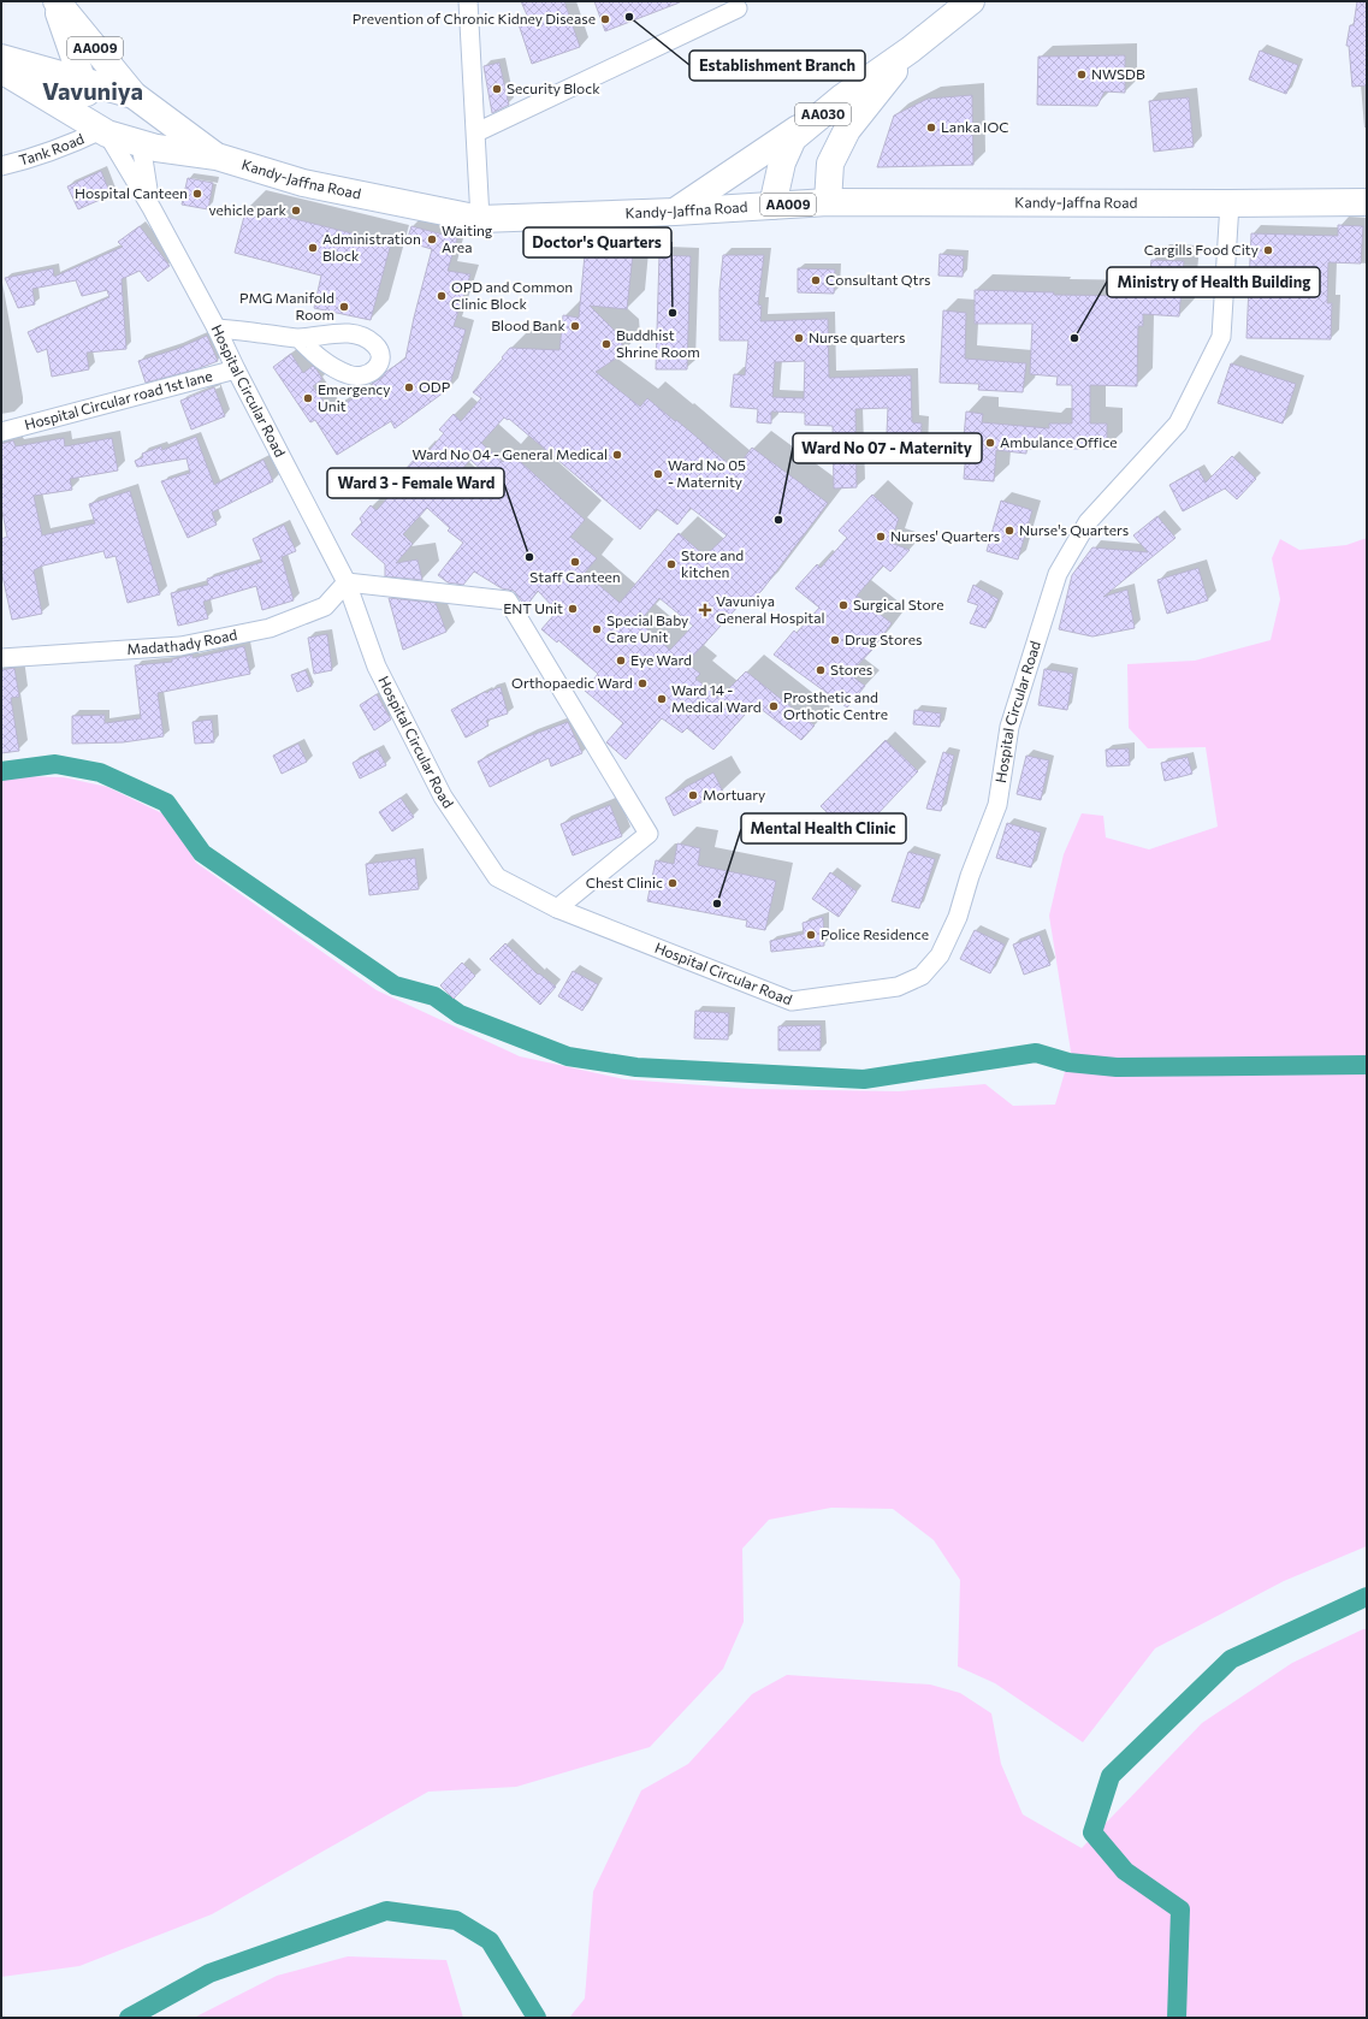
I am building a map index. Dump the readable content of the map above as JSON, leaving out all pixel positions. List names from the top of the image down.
{
  "streets": {
    "highway": [
      "AA009",
      "AA030",
      "Kandy-Jaffna Road",
      "Hospital Circular Road"
    ],
    "street": ["Tank Road", "Hospital Circular road 1st lane", "Madathady Road"]
  },
  "crossings": [
    ["AA009", "Tank Road"],
    ["AA009", "Kandy-Jaffna Road"],
    ["AA009", "Hospital Circular Road"],
    ["AA030", "Kandy-Jaffna Road"],
    ["Tank Road", "Kandy-Jaffna Road"],
    ["Tank Road", "Hospital Circular Road"],
    ["Kandy-Jaffna Road", "Hospital Circular Road"],
    ["Hospital Circular Road", "Hospital Circular road 1st lane"],
    ["Hospital Circular Road", "Madathady Road"]
  ],
  "districts": ["Vavuniya"],
  "places": {
    "other": [
      "Establishment Branch",
      "Prevention of Chronic Kidney Disease",
      "NWSDB",
      "Security Block",
      "Lanka IOC",
      "Hospital Canteen",
      "vehicle park",
      "Waiting Area",
      "Administration Block",
      "Cargills Food City",
      "Consultant Qtrs",
      "OPD and Common Clinic Block",
      "PMG Manifold Room",
      "Doctor's Quarters",
      "Blood Bank",
      "Nurse quarters",
      "Ministry of Health Building",
      "Buddhist Shrine Room",
      "ODP",
      "Emergency Unit",
      "Ambulance Office",
      "Ward No 04 - General Medical",
      "Ward No 05 - Maternity",
      "Ward No 07 - Maternity",
      "Nurse's Quarters",
      "Nurses' Quarters",
      "Ward 3 - Female Ward",
      "Staff Canteen",
      "Store and kitchen",
      "Surgical Store",
      "ENT Unit",
      "Special Baby Care Unit",
      "Drug Stores",
      "Eye Ward",
      "Stores",
      "Orthopaedic Ward",
      "Ward 14 - Medical Ward",
      "Prosthetic and Orthotic Centre",
      "Mortuary",
      "Chest Clinic",
      "Mental Health Clinic",
      "Police Residence"
    ],
    "health": ["Vavuniya General Hospital"]
  }
}
